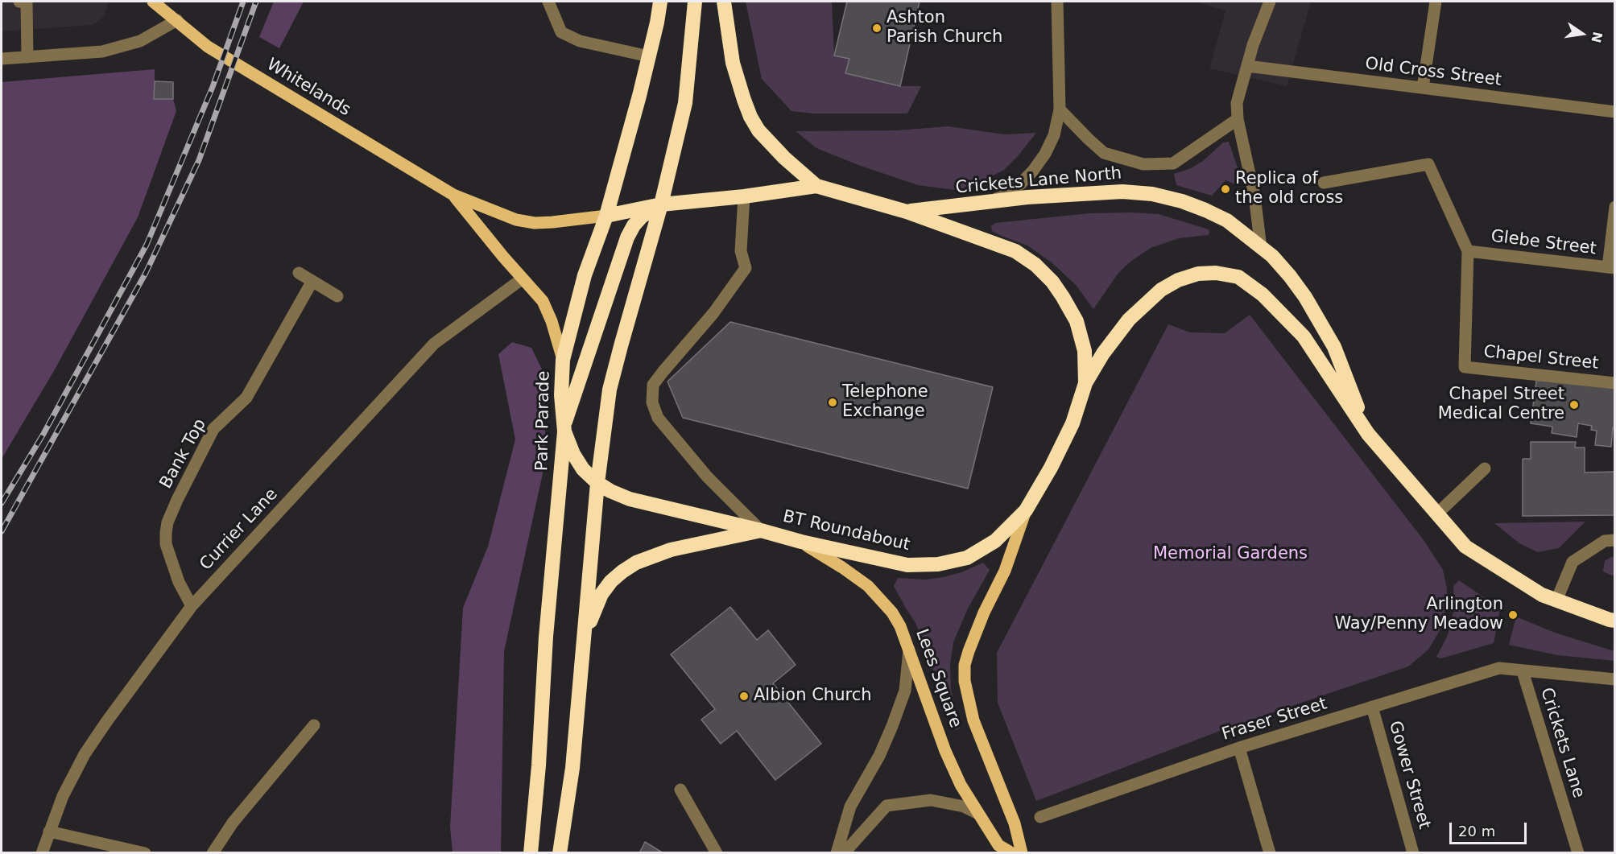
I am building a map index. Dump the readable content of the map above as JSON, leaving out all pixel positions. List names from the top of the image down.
{
  "streets": {
    "highway": ["Crickets Lane North", "Park Parade", "BT Roundabout"],
    "main road": ["Whitelands", "Lees Square"],
    "street": [
      "Old Cross Street",
      "Glebe Street",
      "Chapel Street",
      "Bank Top",
      "Currier Lane",
      "Fraser Street",
      "Crickets Lane",
      "Gower Street"
    ]
  },
  "crossings": [
    ["Whitelands", "Park Parade"],
    ["Whitelands", "Currier Lane"],
    ["Whitelands", "BT Roundabout"],
    ["Crickets Lane North", "BT Roundabout"],
    ["Glebe Street", "Chapel Street"],
    ["Park Parade", "BT Roundabout"],
    ["Bank Top", "Currier Lane"],
    ["BT Roundabout", "Lees Square"],
    ["Fraser Street", "Crickets Lane"],
    ["Fraser Street", "Gower Street"]
  ],
  "parks": ["Memorial Gardens"],
  "places": [
    "Ashton Parish Church",
    "Replica of the old cross",
    "Telephone Exchange",
    "Chapel Street Medical Centre",
    "Arlington Way/Penny Meadow",
    "Albion Church"
  ],
  "scale_bar": "20 m",
  "north": "right"
}
